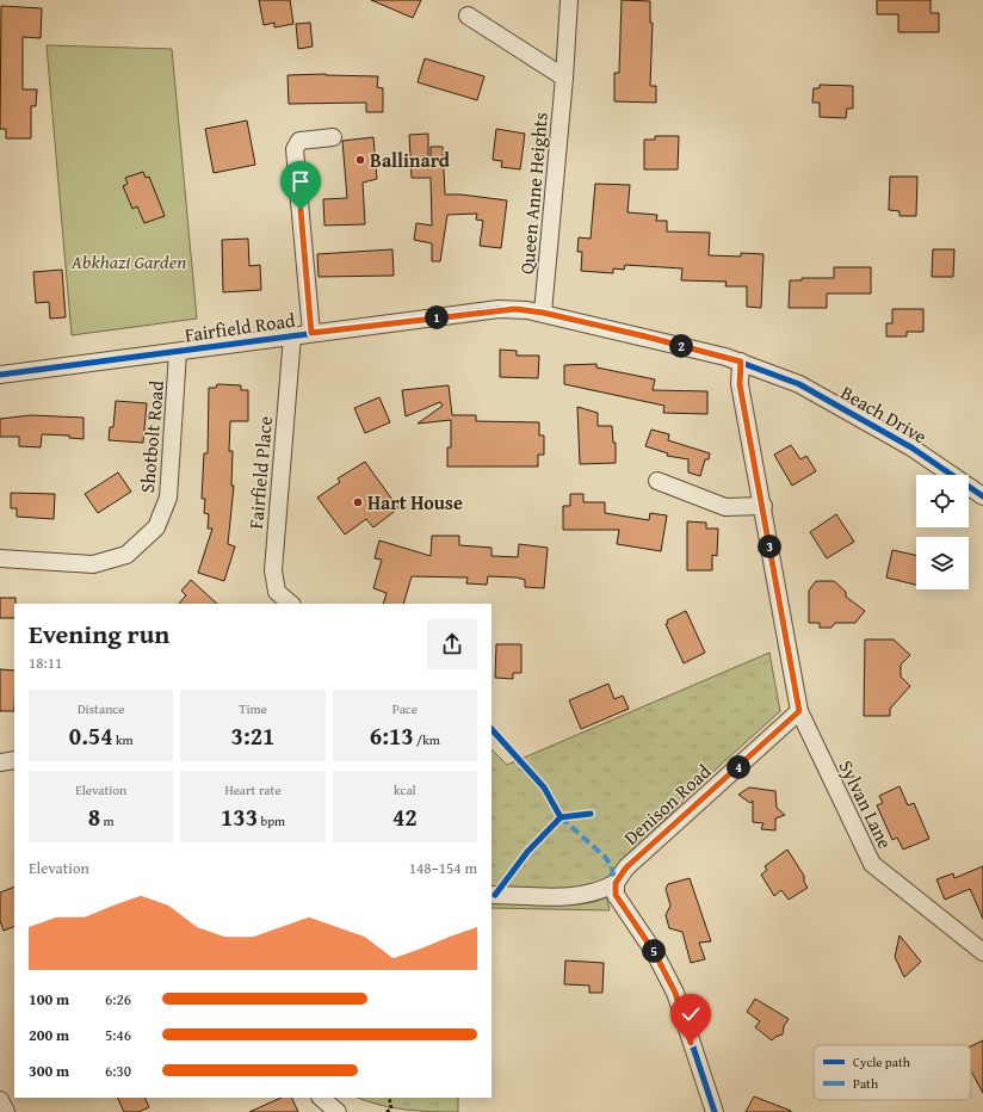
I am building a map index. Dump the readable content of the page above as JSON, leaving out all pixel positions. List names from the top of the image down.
{
  "streets": {
    "street": [
      "Queen Anne Heights",
      "Fairfield Road",
      "Beach Drive",
      "Shotbolt Road",
      "Fairfield Place",
      "Denison Road",
      "Sylvan Lane"
    ]
  },
  "crossings": [
    ["Queen Anne Heights", "Fairfield Road"],
    ["Fairfield Road", "Beach Drive"],
    ["Fairfield Road", "Shotbolt Road"],
    ["Fairfield Road", "Fairfield Place"],
    ["Denison Road", "Sylvan Lane"]
  ],
  "parks": ["Abkhazi Garden"],
  "places": ["Ballinard", "Hart House"],
  "legend": ["Cycle path", "Path"],
  "page": {
    "pins": [
      "1",
      "2",
      "3",
      "4",
      "5"
    ],
    "heading": ["Evening run", "18:11"],
    "stats": [
      ["Distance", "0.54 km"],
      ["Time", "3:21"],
      ["Pace", "6:13 /km"],
      ["Elevation", "8 m"],
      ["Heart rate", "133 bpm"],
      ["kcal", "42"]
    ],
    "chart": ["Elevation", "148–154 m"],
    "list": [
      {
        "name": "100 m",
        "note": "6:26"
      },
      {
        "name": "200 m",
        "note": "5:46"
      },
      {
        "name": "300 m",
        "note": "6:30"
      }
    ]
  }
}
